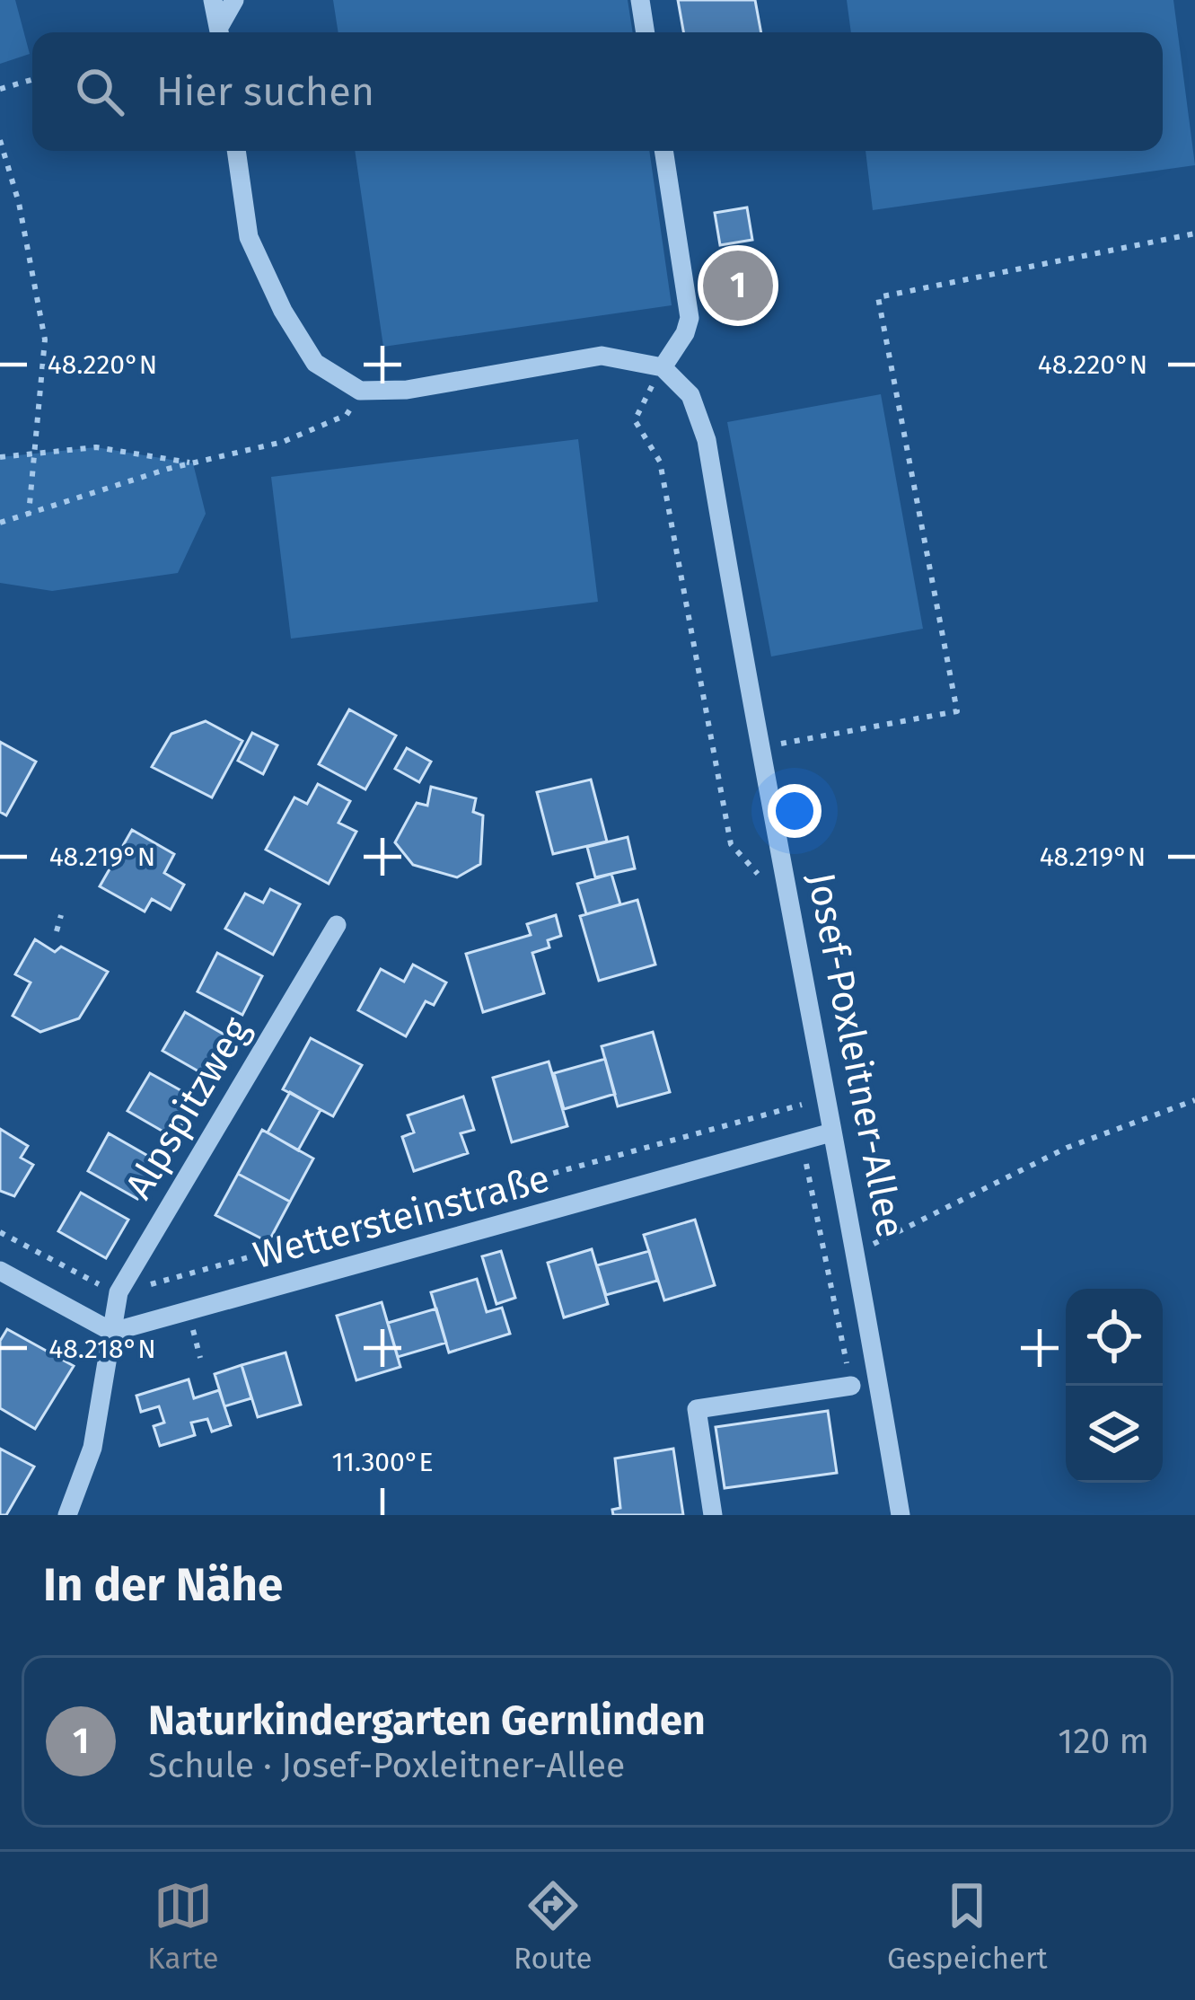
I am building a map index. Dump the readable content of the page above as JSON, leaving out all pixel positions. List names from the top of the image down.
{
  "streets": {
    "street": ["Josef-Poxleitner-Allee", "Alpspitzweg", "Wettersteinstraße"]
  },
  "crossings": [
    ["Josef-Poxleitner-Allee", "Wettersteinstraße"],
    ["Alpspitzweg", "Wettersteinstraße"]
  ],
  "page": {
    "search": "Hier suchen",
    "pins": "1",
    "heading": "In der Nähe",
    "list": [
      {
        "mark": "1",
        "name": "Naturkindergarten Gernlinden",
        "note": "Schule · Josef-Poxleitner-Allee",
        "value": "120 m"
      }
    ],
    "nav": ["Karte", "Route", "Gespeichert"]
  },
  "coordinates": [
    "48.220°N",
    "48.219°N",
    "48.218°N",
    "11.300°E"
  ]
}
